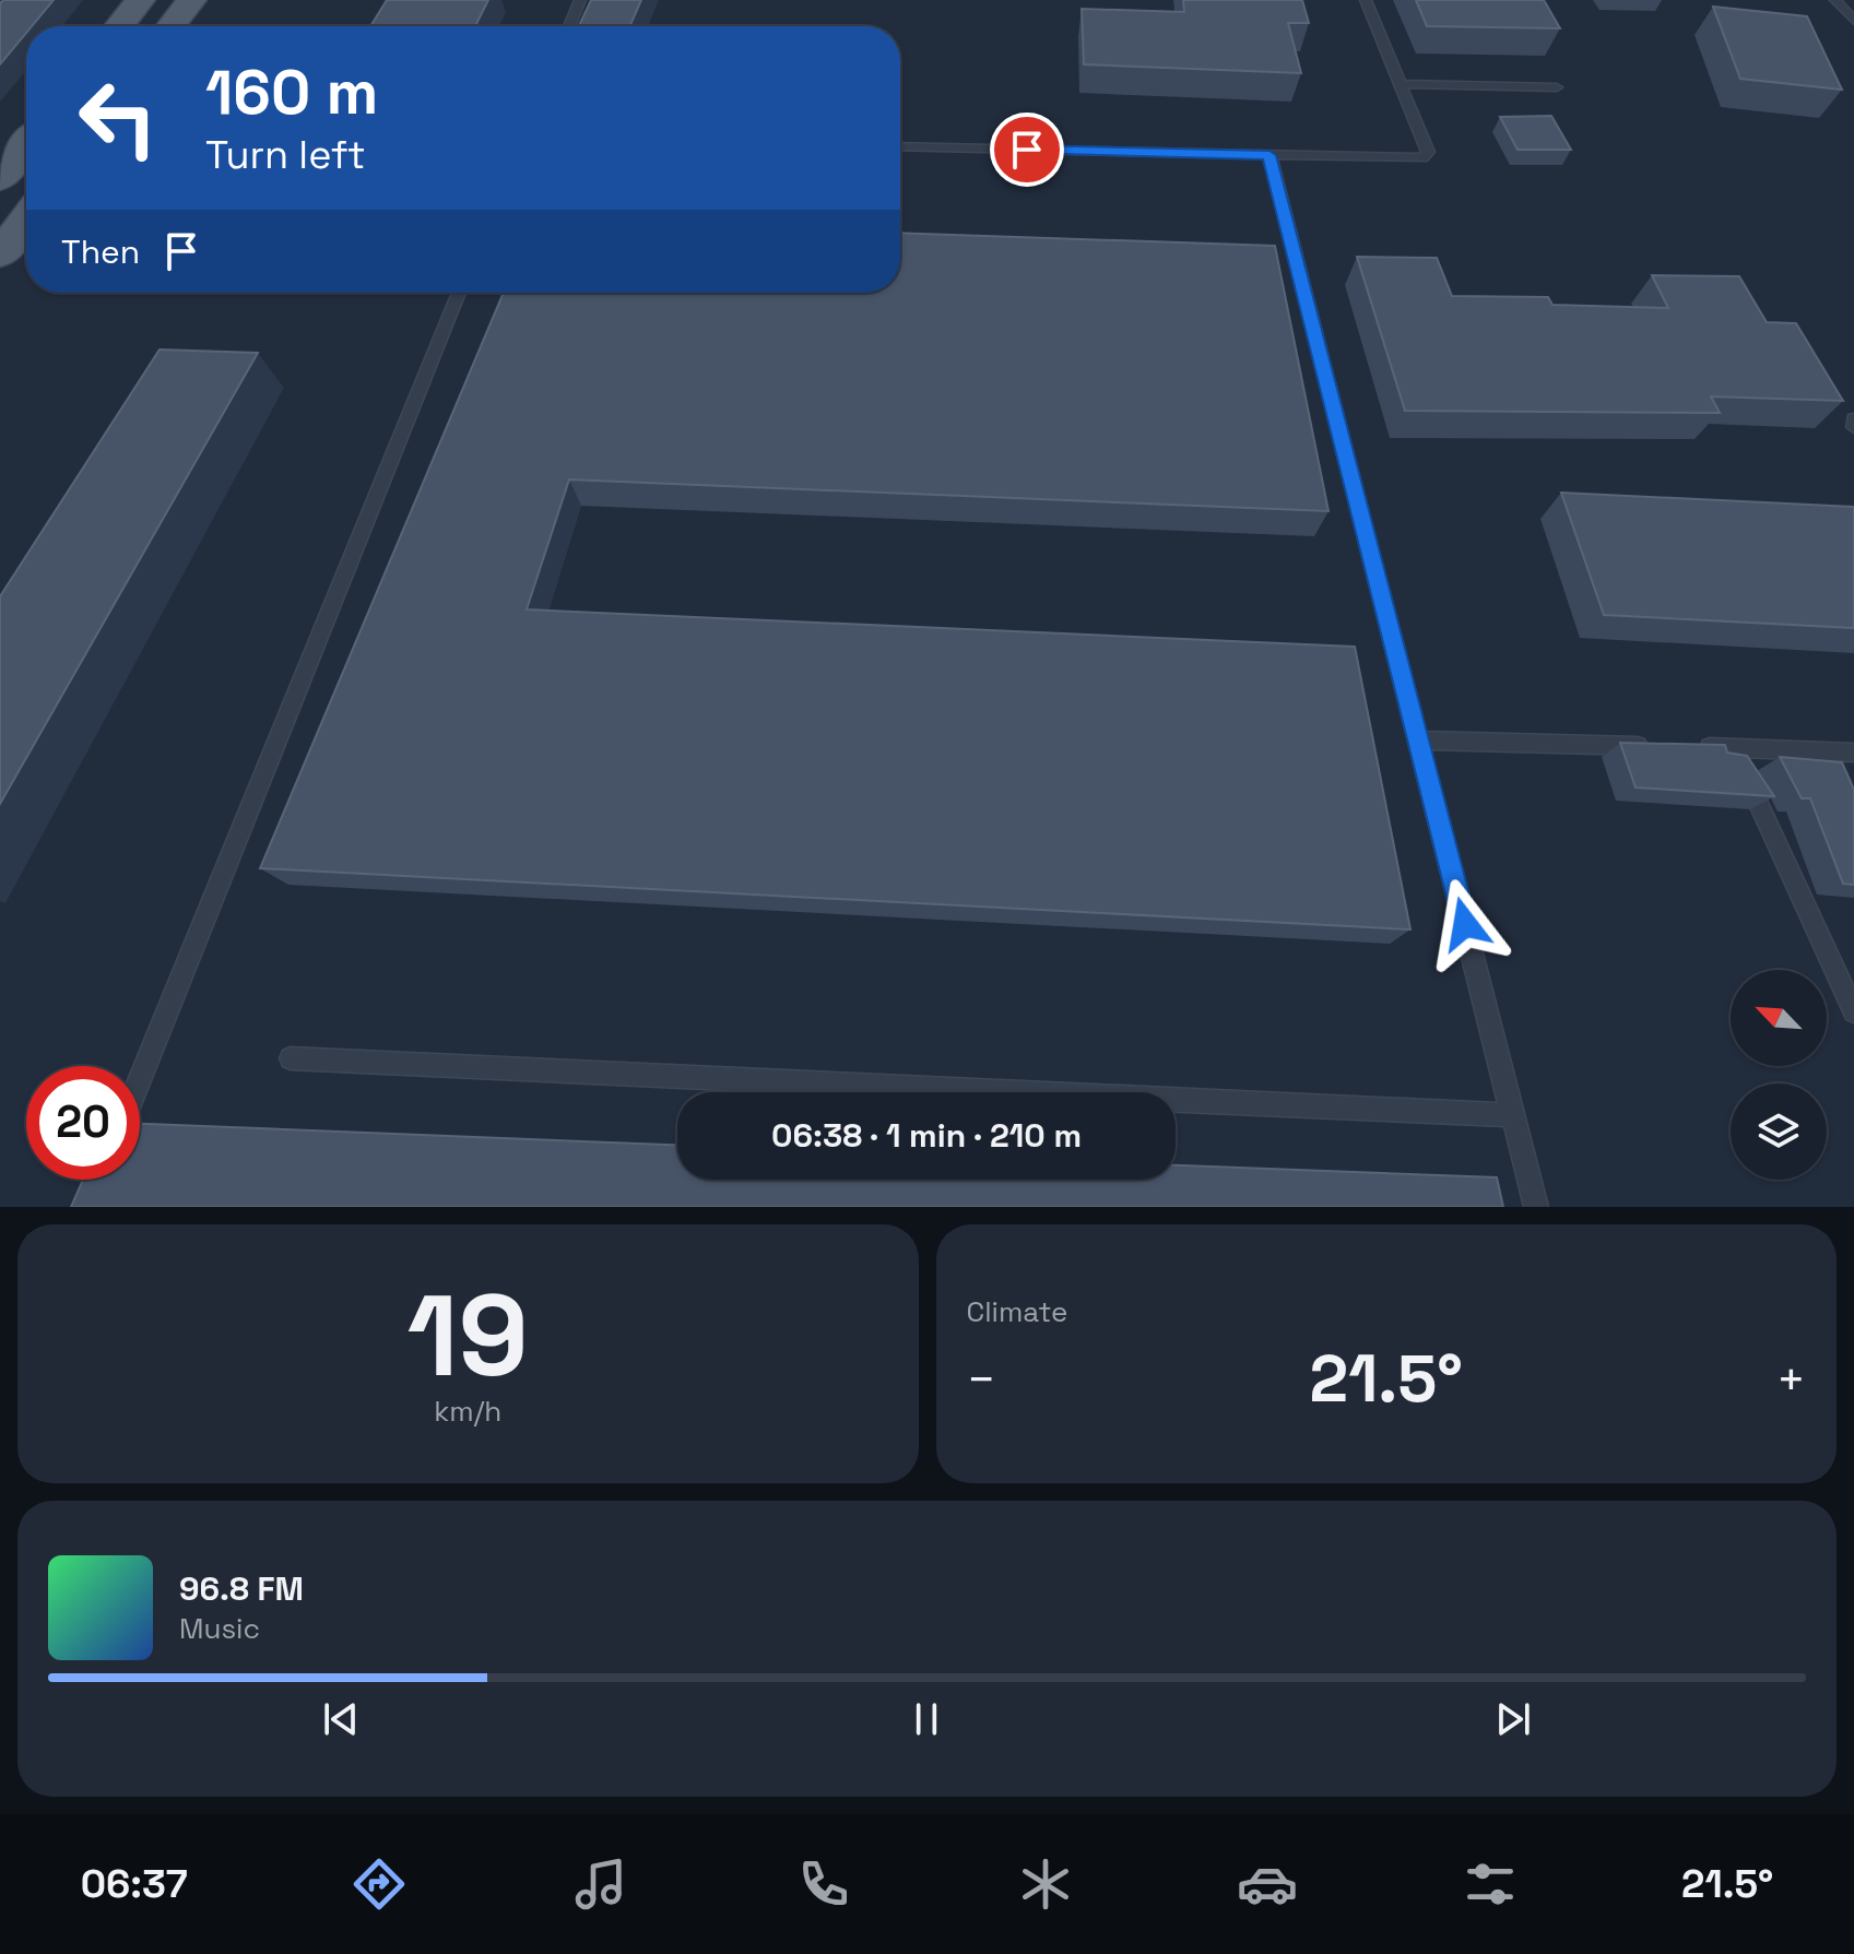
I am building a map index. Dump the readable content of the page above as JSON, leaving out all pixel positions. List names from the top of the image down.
{
  "north": "top left",
  "page": {
    "turn": ["160 m", "Turn left"],
    "then": "Then",
    "limit": "20",
    "trip": "06:38 · 1 min · 210 m",
    "tile": [
      ["19", "km/h"],
      "Climate"
    ],
    "heat": ["−", "21.5°", "+"],
    "song": ["96.8 FM", "Music"],
    "tabs": ["06:37", "21.5°"]
  }
}
